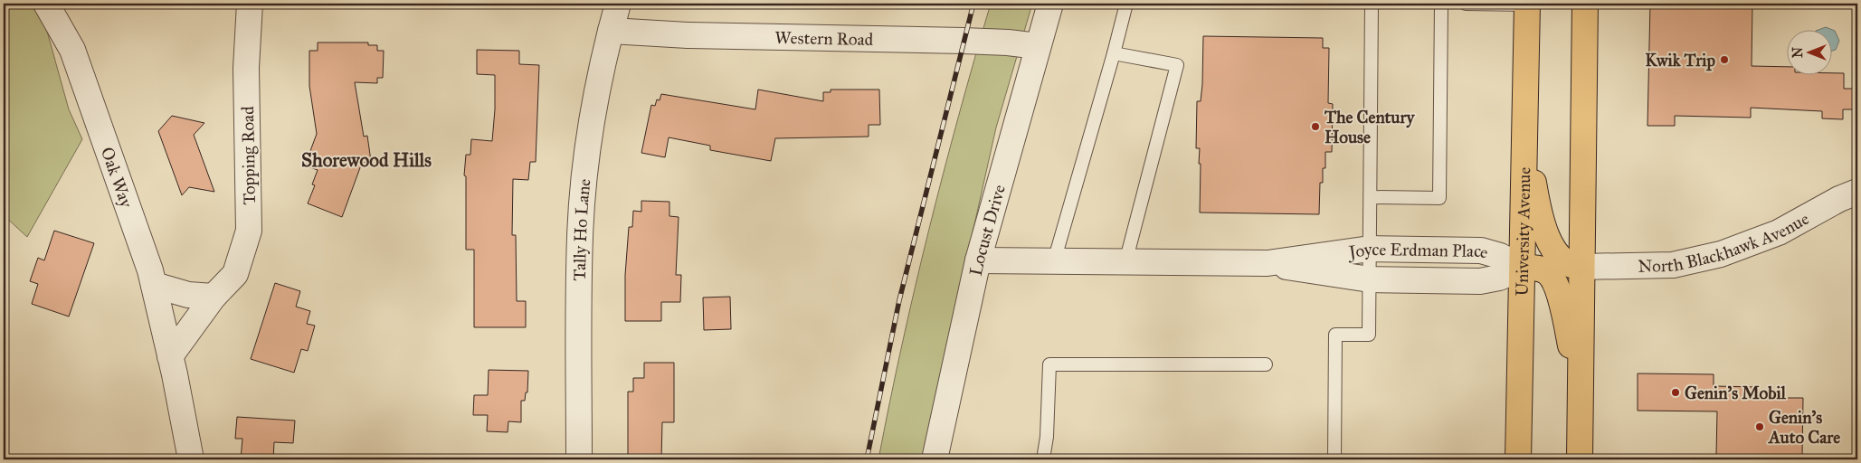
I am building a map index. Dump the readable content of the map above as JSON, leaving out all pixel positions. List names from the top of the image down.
{
  "streets": {
    "main road": ["University Avenue"],
    "street": [
      "Western Road",
      "Topping Road",
      "Oak Way",
      "Tally Ho Lane",
      "Locust Drive",
      "North Blackhawk Avenue",
      "Joyce Erdman Place"
    ]
  },
  "crossings": [
    ["Western Road", "Tally Ho Lane"],
    ["Western Road", "Locust Drive"],
    ["Topping Road", "Oak Way"],
    ["Locust Drive", "Joyce Erdman Place"],
    ["University Avenue", "Joyce Erdman Place"]
  ],
  "districts": ["Shorewood Hills"],
  "places": [
    "Kwik Trip",
    "The Century House",
    "Genin's Mobil",
    "Genin's Auto Care"
  ],
  "north": "left"
}
